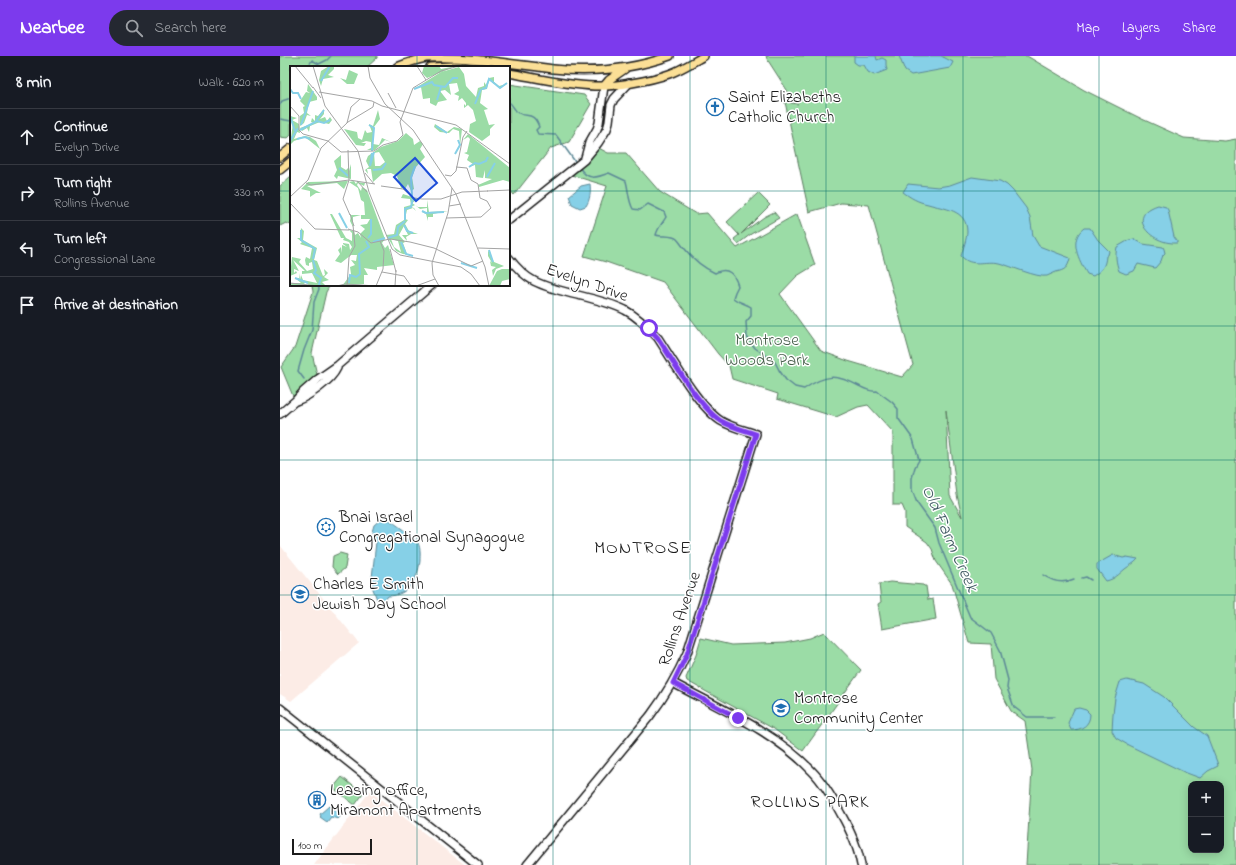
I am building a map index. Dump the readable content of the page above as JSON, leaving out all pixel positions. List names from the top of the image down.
{
  "streets": {
    "street": ["Evelyn Drive", "Rollins Avenue"]
  },
  "crossings": [
    ["Evelyn Drive", "Rollins Avenue"]
  ],
  "districts": ["MONTROSE", "ROLLINS PARK"],
  "water": ["Old Farm Creek"],
  "parks": ["Montrose Woods Park"],
  "places": {
    "church": ["Saint Elizabeths Catholic Church"],
    "synagogue": ["Bnai Israel Congregational Synagogue"],
    "school or university": ["Charles E Smith Jewish Day School", "Montrose Community Center"],
    "building": ["Leasing Office, Miramont Apartments"]
  },
  "scale_bar": "100 m",
  "page": {
    "header": "Nearbee",
    "search": "Search here",
    "nav": ["Map", "Layers", "Share"],
    "heading": ["8 min", "Walk · 620 m"],
    "list": [
      ["Continue", "Evelyn Drive", "200 m"],
      ["Turn right", "Rollins Avenue", "330 m"],
      ["Turn left", "Congressional Lane", "90 m"],
      "Arrive at destination"
    ],
    "map_buttons": ["+", "−"],
    "scale": "100 m"
  }
}
